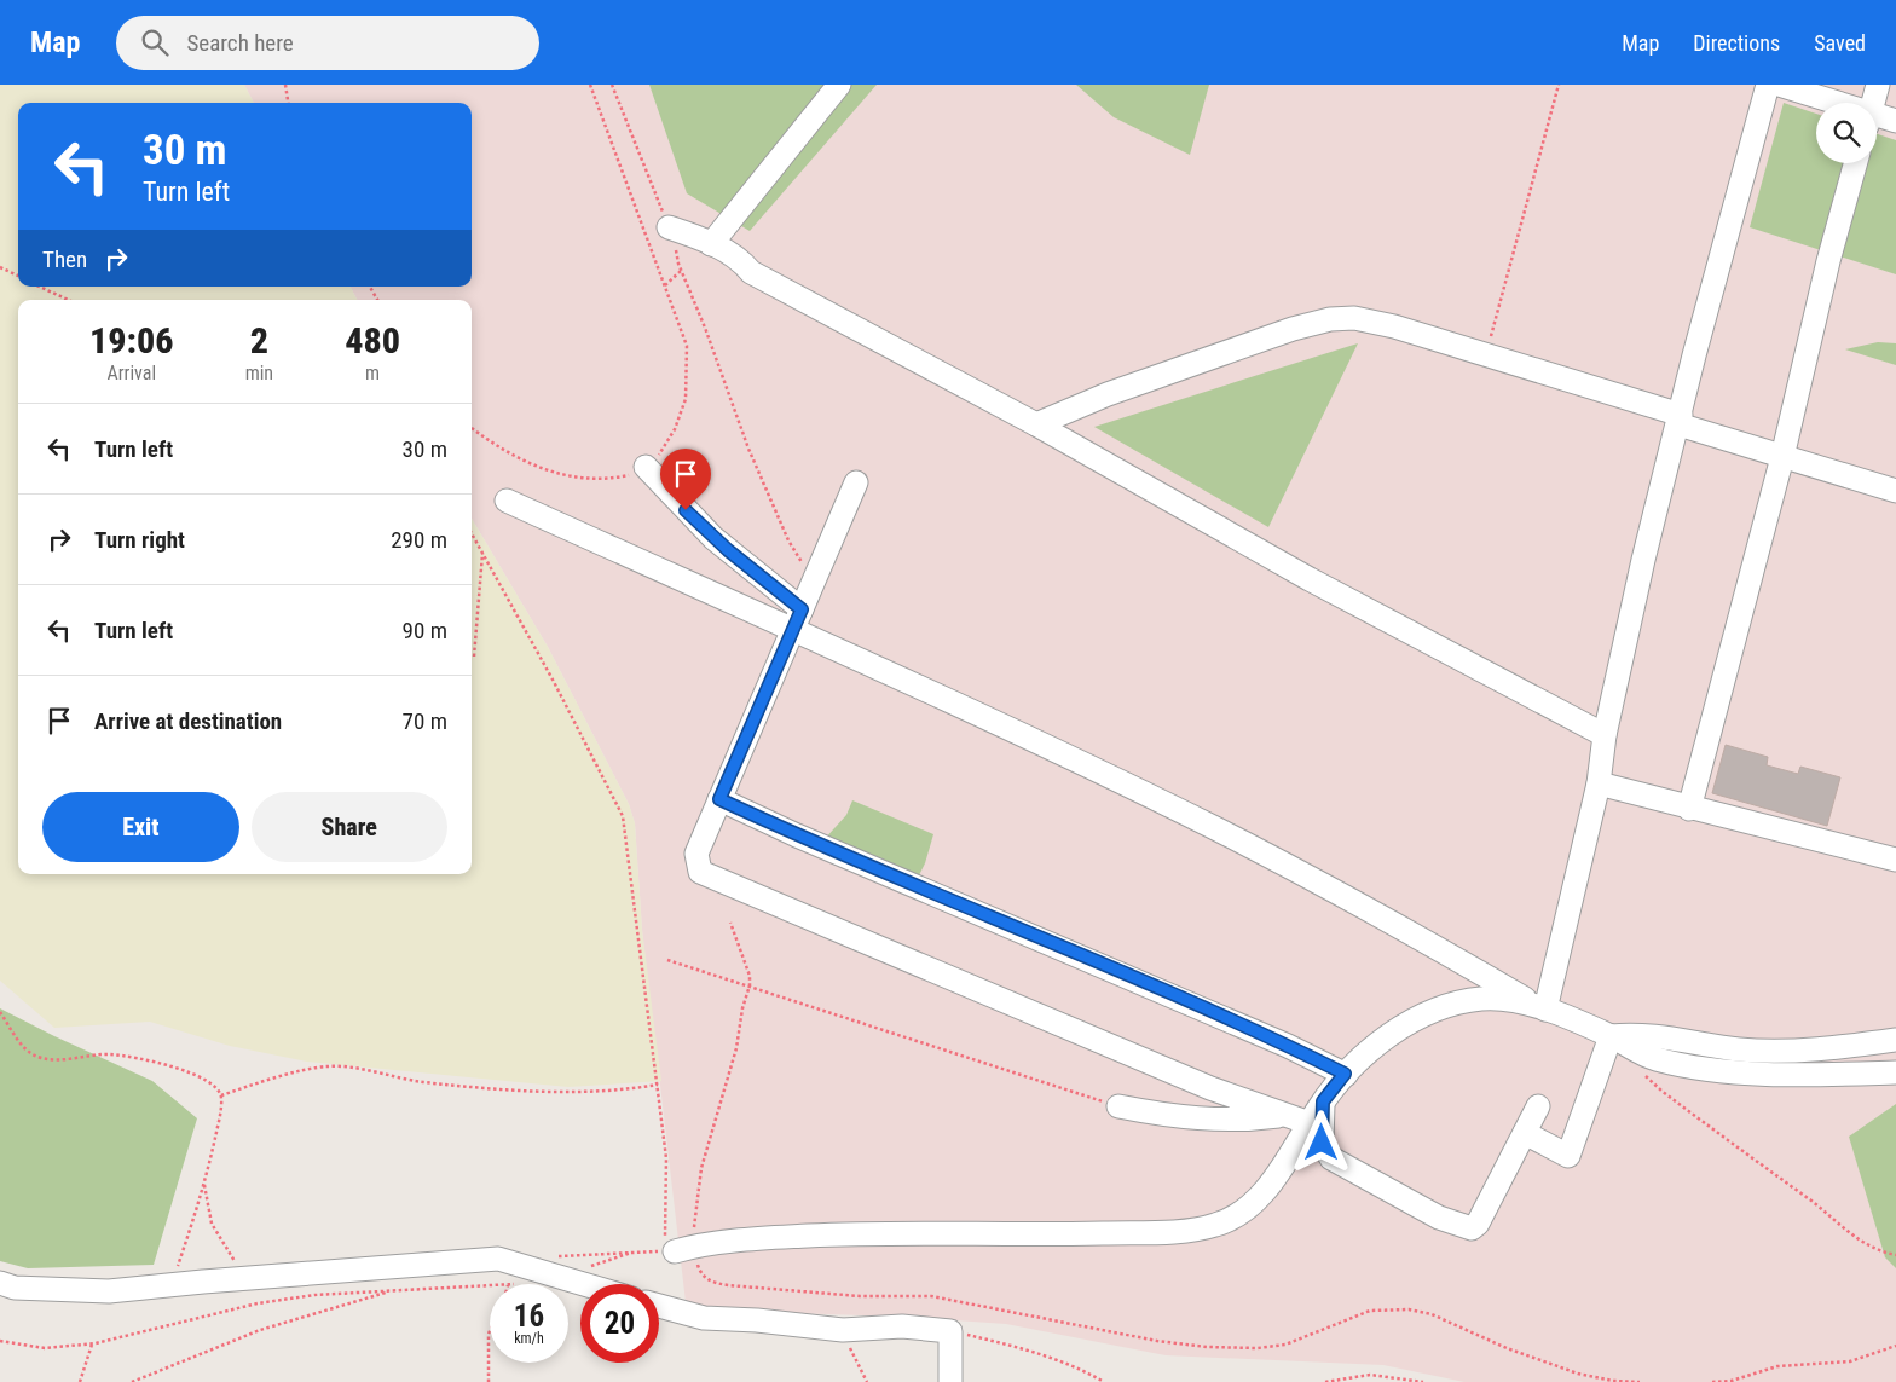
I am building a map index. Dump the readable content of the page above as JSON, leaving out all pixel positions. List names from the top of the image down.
{
  "page": {
    "header": "Map",
    "search": "Search here",
    "nav": ["Map", "Directions", "Saved"],
    "turn": ["30 m", "Turn left"],
    "then": "Then",
    "eta": [
      "19:06",
      "Arrival",
      "2",
      "min",
      "480",
      "m"
    ],
    "list": [
      {
        "name": "Turn left",
        "value": "30 m"
      },
      {
        "name": "Turn right",
        "value": "290 m"
      },
      {
        "name": "Turn left",
        "value": "90 m"
      },
      {
        "name": "Arrive at destination",
        "value": "70 m"
      }
    ],
    "buttons": ["Exit", "Share"],
    "speed": "16 km/h",
    "limit": "20"
  }
}
